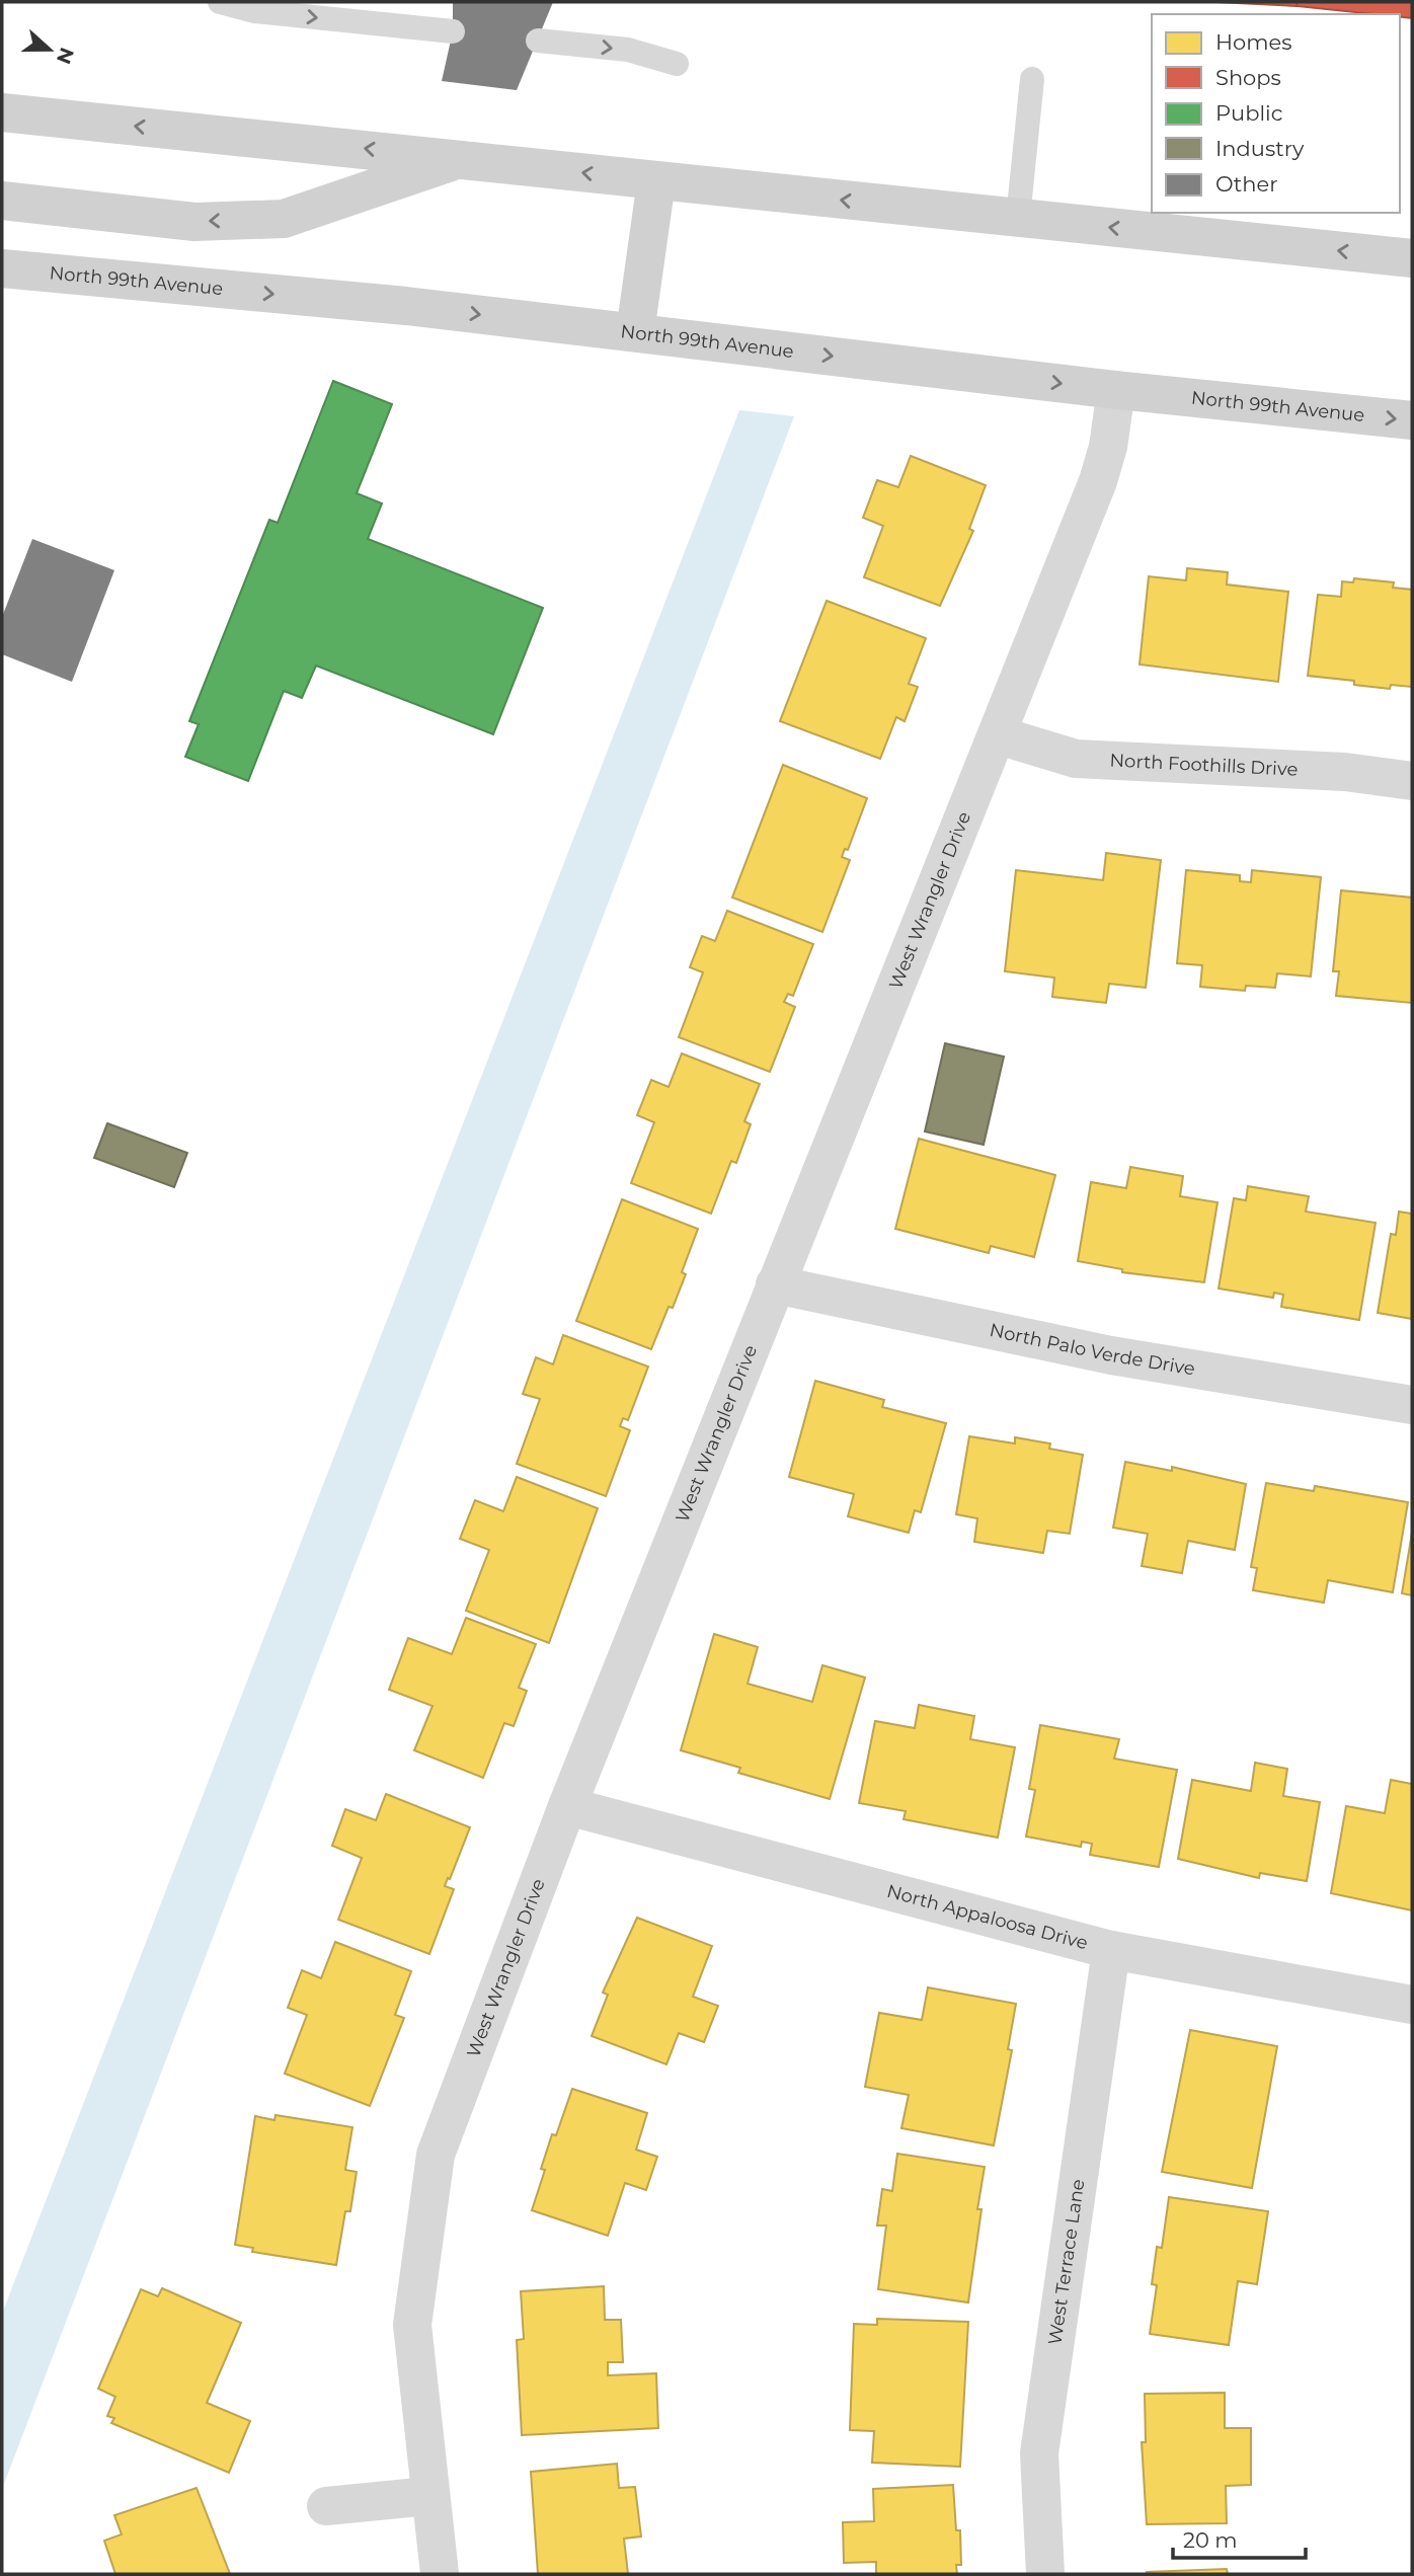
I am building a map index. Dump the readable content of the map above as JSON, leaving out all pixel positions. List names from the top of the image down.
{
  "streets": {
    "main road": ["North 99th Avenue"],
    "street": [
      "North Foothills Drive",
      "West Wrangler Drive",
      "North Palo Verde Drive",
      "North Appaloosa Drive",
      "West Terrace Lane"
    ]
  },
  "crossings": [
    ["North 99th Avenue", "West Wrangler Drive"],
    ["North Foothills Drive", "West Wrangler Drive"],
    ["West Wrangler Drive", "North Palo Verde Drive"],
    ["West Wrangler Drive", "North Appaloosa Drive"],
    ["North Appaloosa Drive", "West Terrace Lane"]
  ],
  "legend": [
    "Homes",
    "Shops",
    "Public",
    "Industry",
    "Other"
  ],
  "scale_bar": "20 m",
  "north": "right"
}
